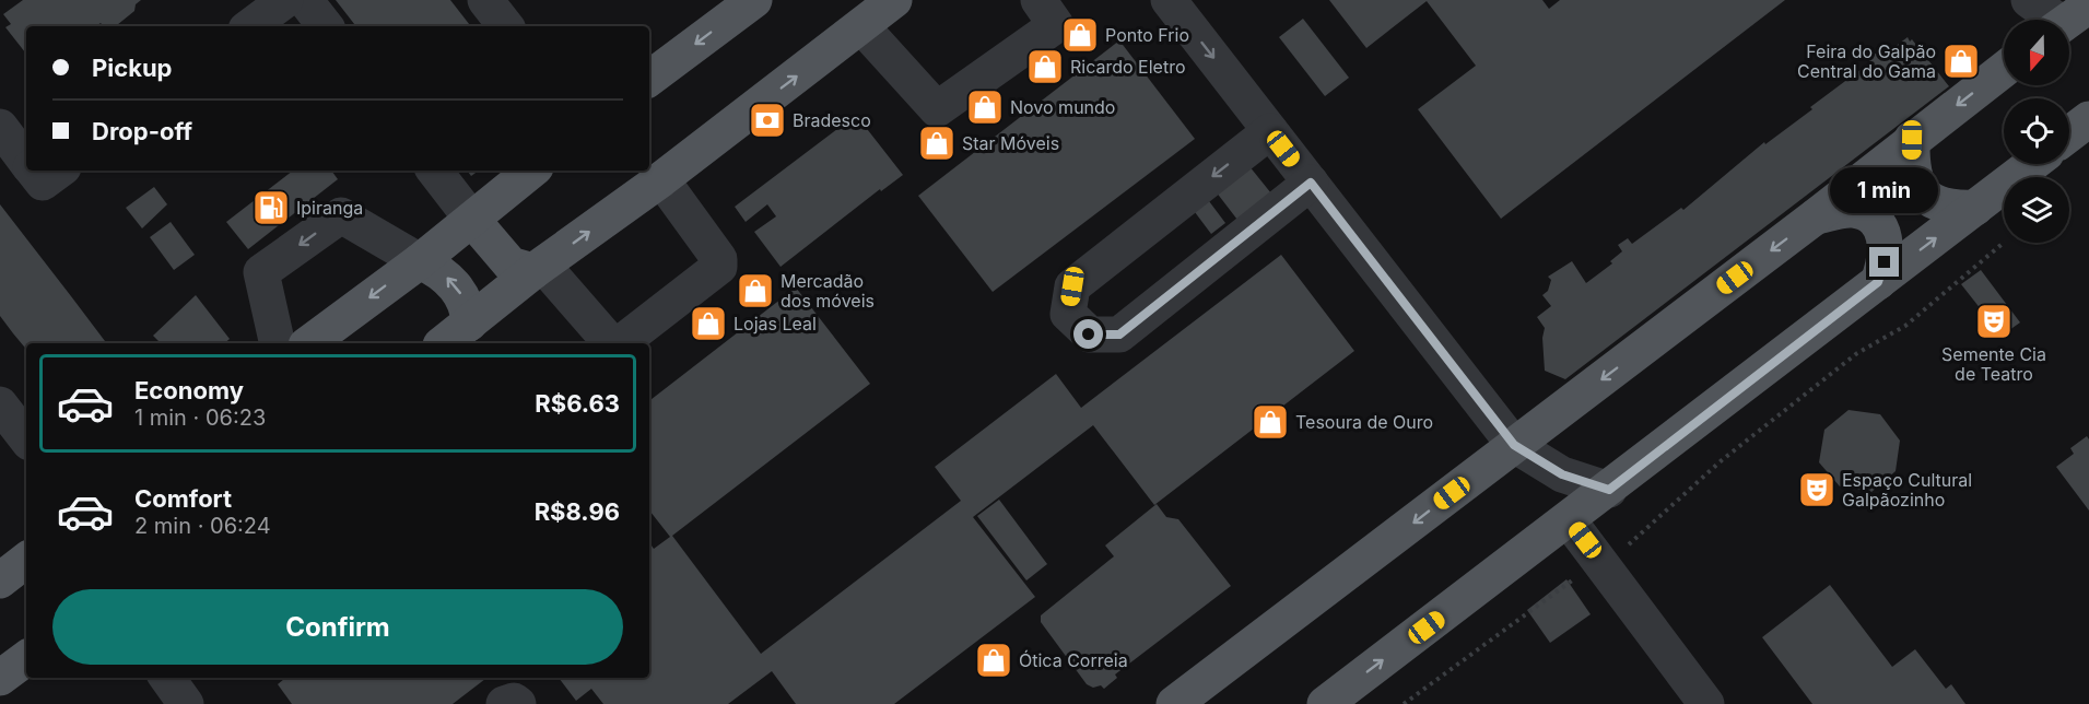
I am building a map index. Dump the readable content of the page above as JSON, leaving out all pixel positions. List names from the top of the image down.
{
  "places": {
    "shop": [
      "Ponto Frio",
      "Feira do Galpão Central do Gama",
      "Ricardo Eletro",
      "Novo mundo",
      "Star Móveis",
      "Mercadão dos móveis",
      "Lojas Leal",
      "Tesoura de Ouro",
      "Ótica Correia"
    ],
    "bank": ["Bradesco"],
    "fuel station": ["Ipiranga"],
    "theatre": ["Semente Cia de Teatro", "Espaço Cultural Galpãozinho"]
  },
  "north": "bottom",
  "page": {
    "banner": ["Pickup", "Drop-off"],
    "bubble": "1 min",
    "list": [
      {
        "name": "Economy",
        "note": "1 min · 06:23",
        "value": "R$6.63"
      },
      {
        "name": "Comfort",
        "note": "2 min · 06:24",
        "value": "R$8.96"
      }
    ],
    "buttons": "Confirm"
  }
}
